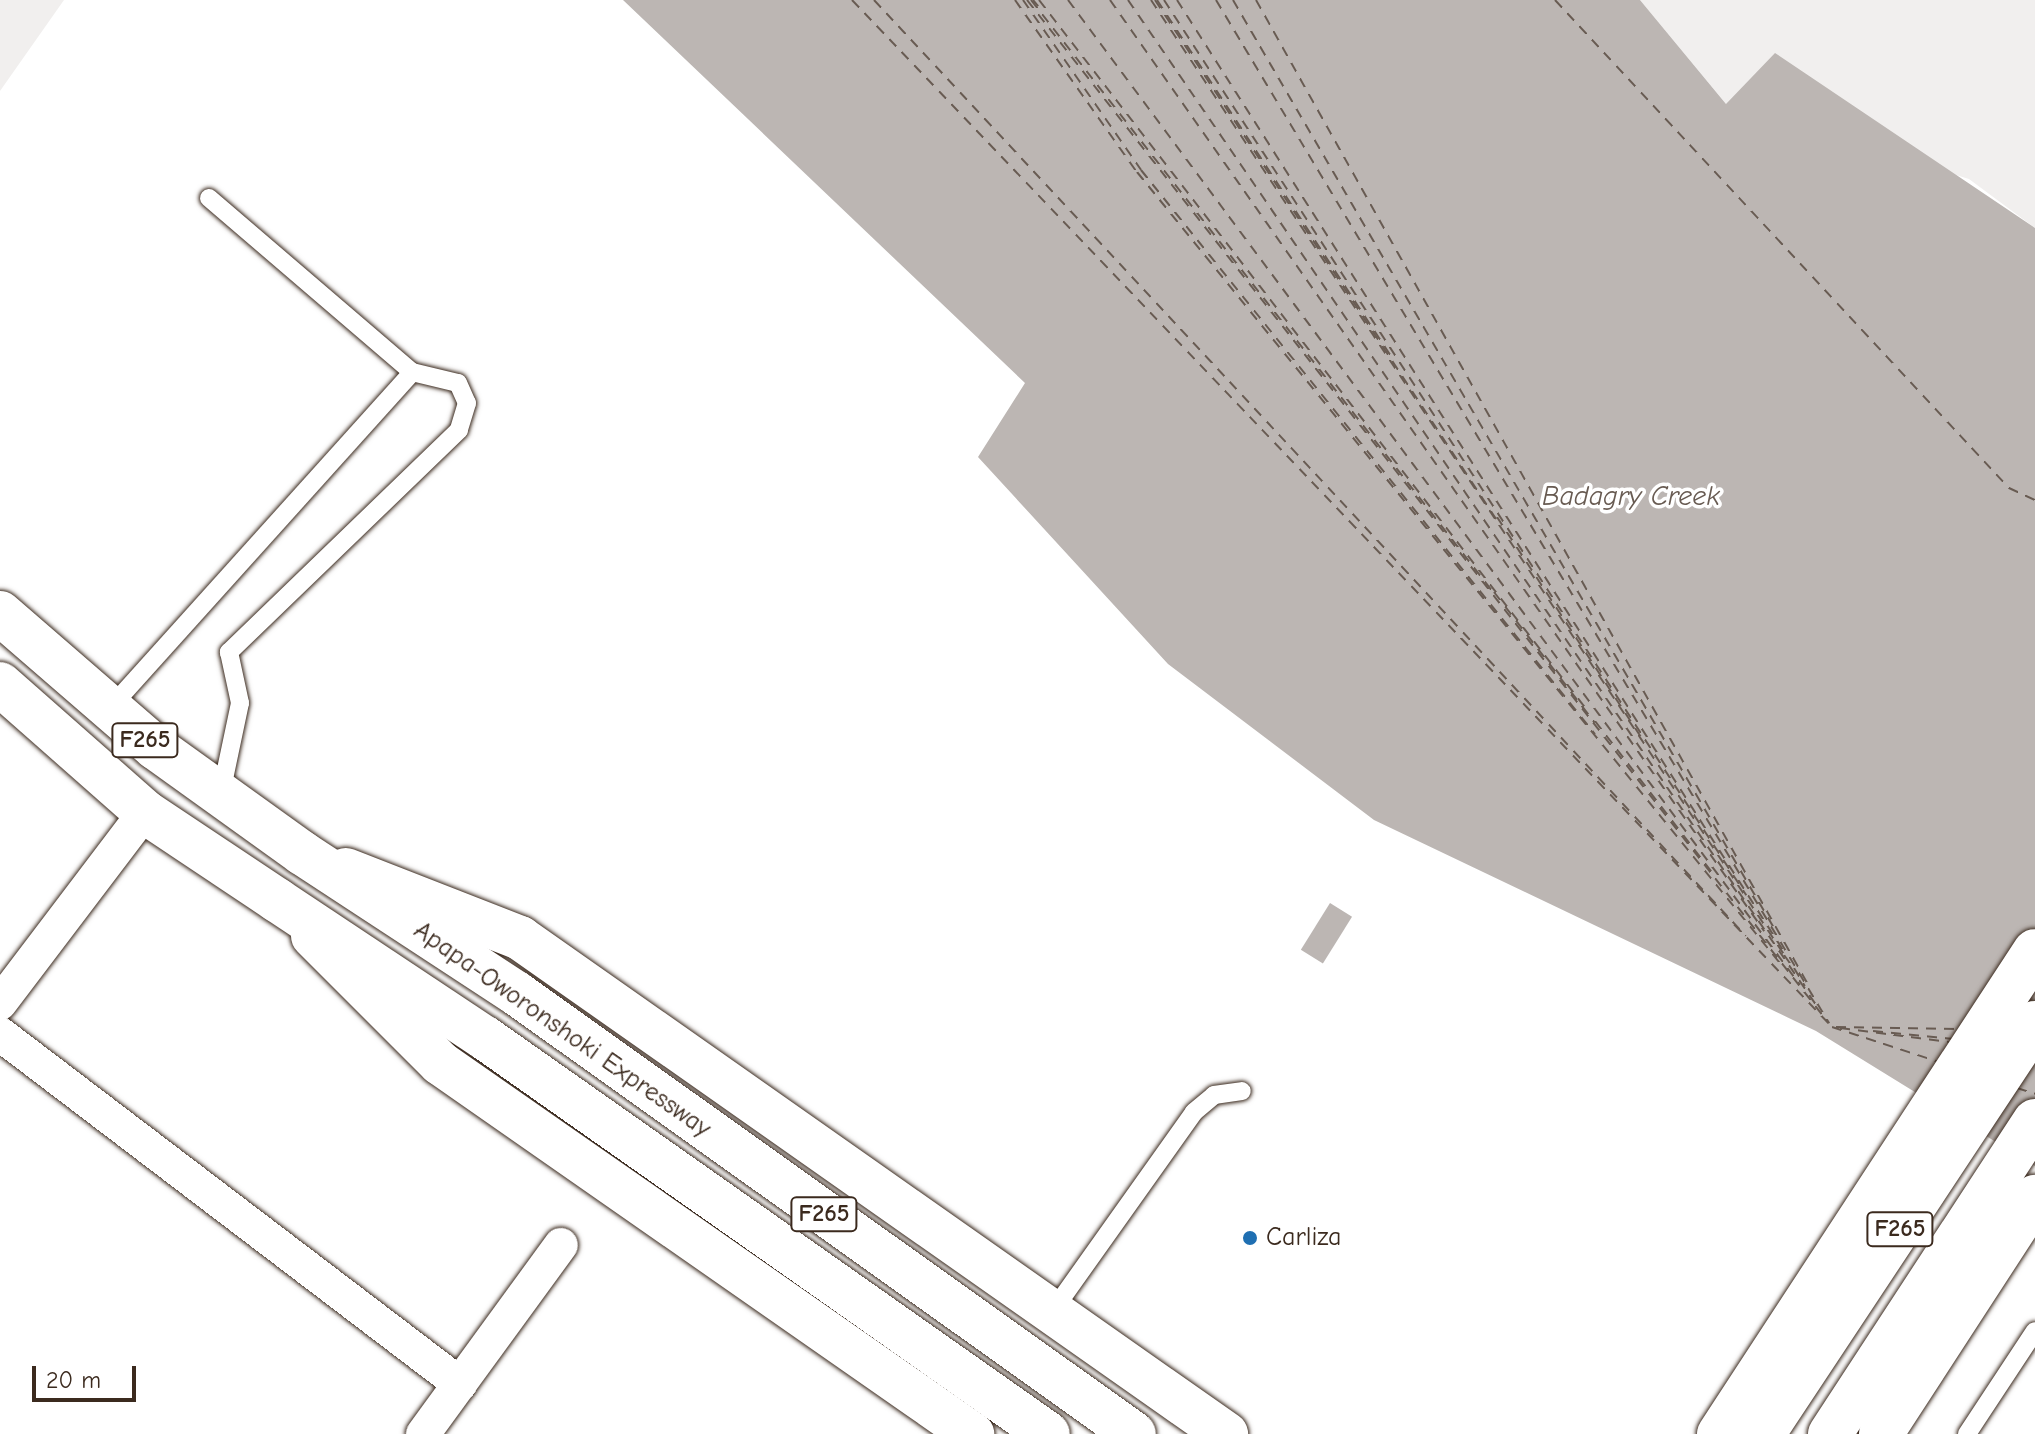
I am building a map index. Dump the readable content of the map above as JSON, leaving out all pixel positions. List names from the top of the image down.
{
  "streets": {
    "main road": ["F265", "Apapa-Oworonshoki Expressway"]
  },
  "water": ["Badagry Creek"],
  "places": ["Carliza"],
  "scale_bar": "20 m"
}
